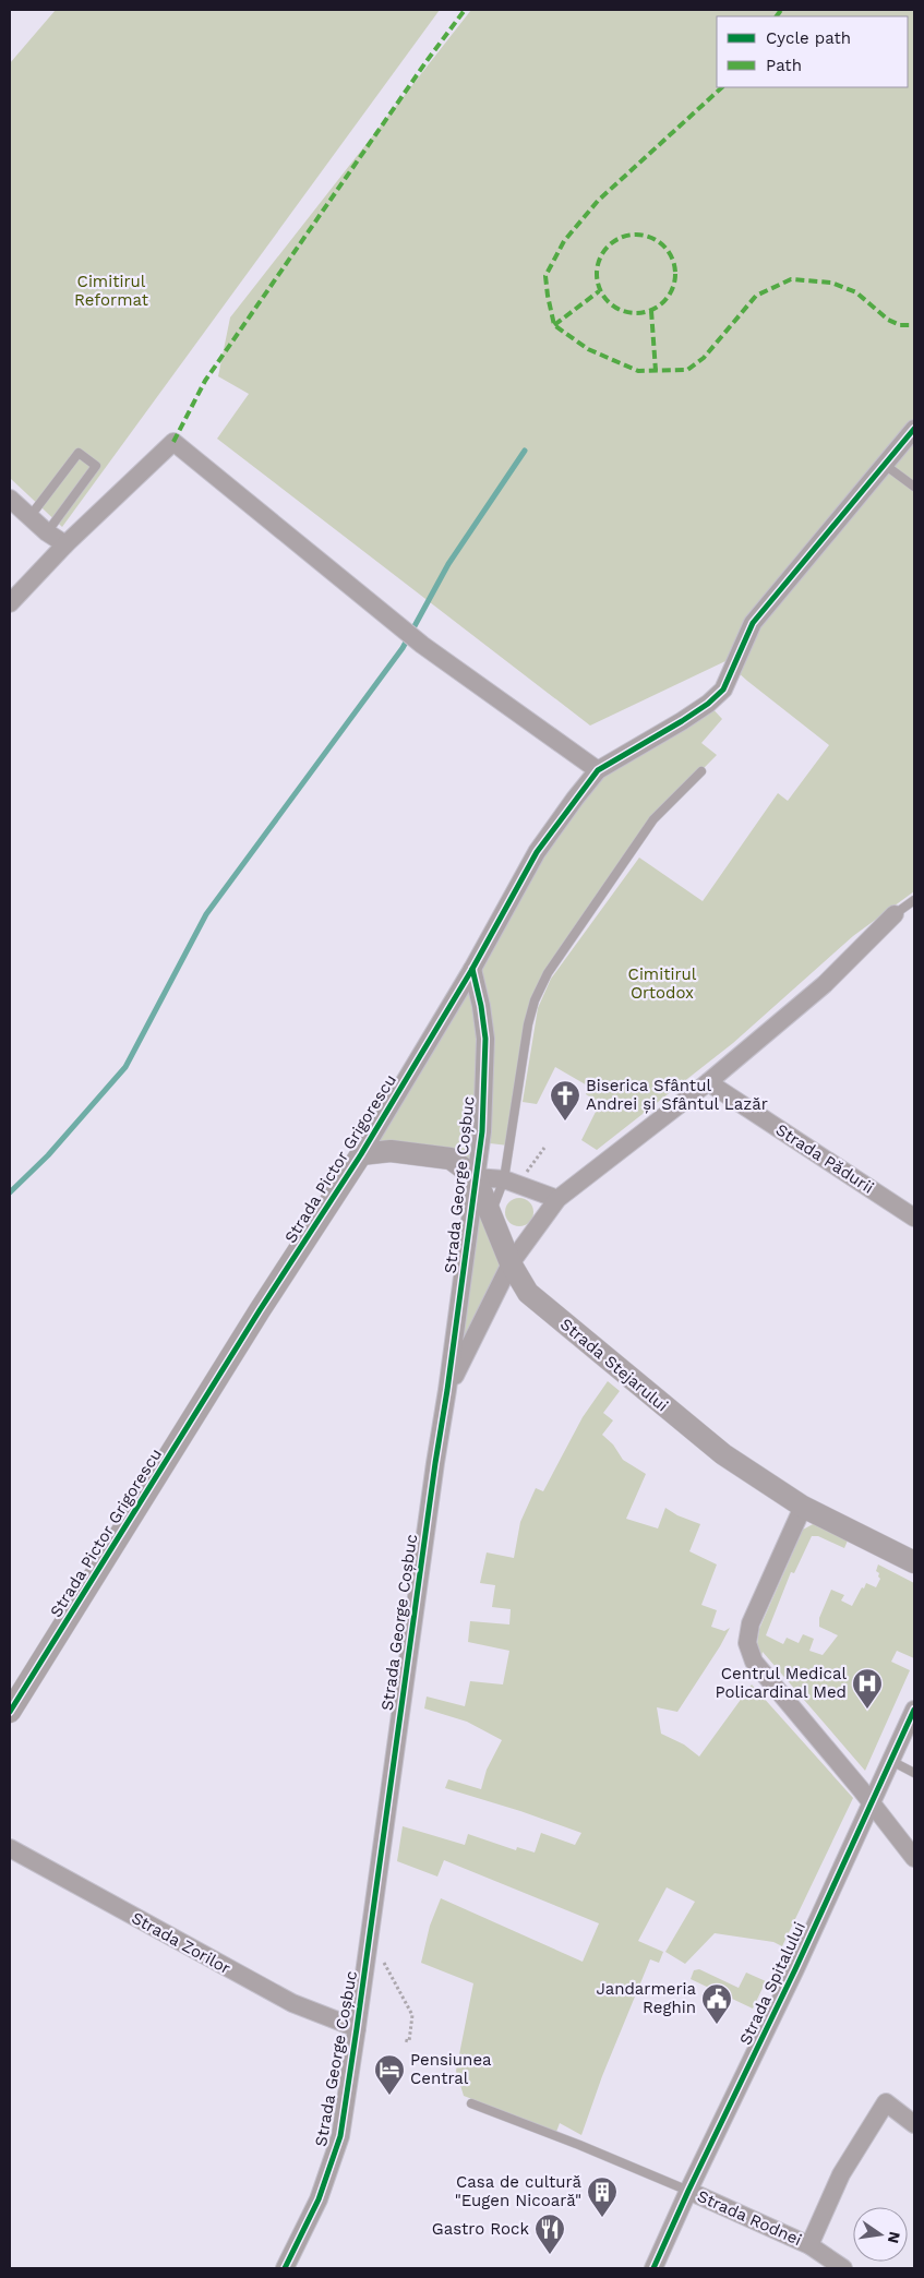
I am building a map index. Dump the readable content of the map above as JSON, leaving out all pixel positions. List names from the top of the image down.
{
  "streets": {
    "street": [
      "Strada Pictor Grigorescu",
      "Strada Pădurii",
      "Strada George Coșbuc",
      "Strada Stejarului",
      "Strada Zorilor",
      "Strada Spitalului",
      "Strada Rodnei"
    ]
  },
  "crossings": [
    ["Strada Pictor Grigorescu", "Strada George Coșbuc"],
    ["Strada Pădurii", "Strada George Coșbuc"],
    ["Strada George Coșbuc", "Strada Stejarului"],
    ["Strada George Coșbuc", "Strada Zorilor"],
    ["Strada Spitalului", "Strada Rodnei"]
  ],
  "parks": ["Cimitirul Reformat", "Cimitirul Ortodox"],
  "places": {
    "church": ["Biserica Sfântul Andrei și Sfântul Lazăr"],
    "hospital": ["Centrul Medical Policardinal Med"],
    "public building": ["Jandarmeria Reghin"],
    "hotel": ["Pensiunea Central"],
    "building": ["Casa de cultură \"Eugen Nicoară\""],
    "restaurant": ["Gastro Rock"]
  },
  "legend": ["Cycle path", "Path"],
  "north": "right"
}
